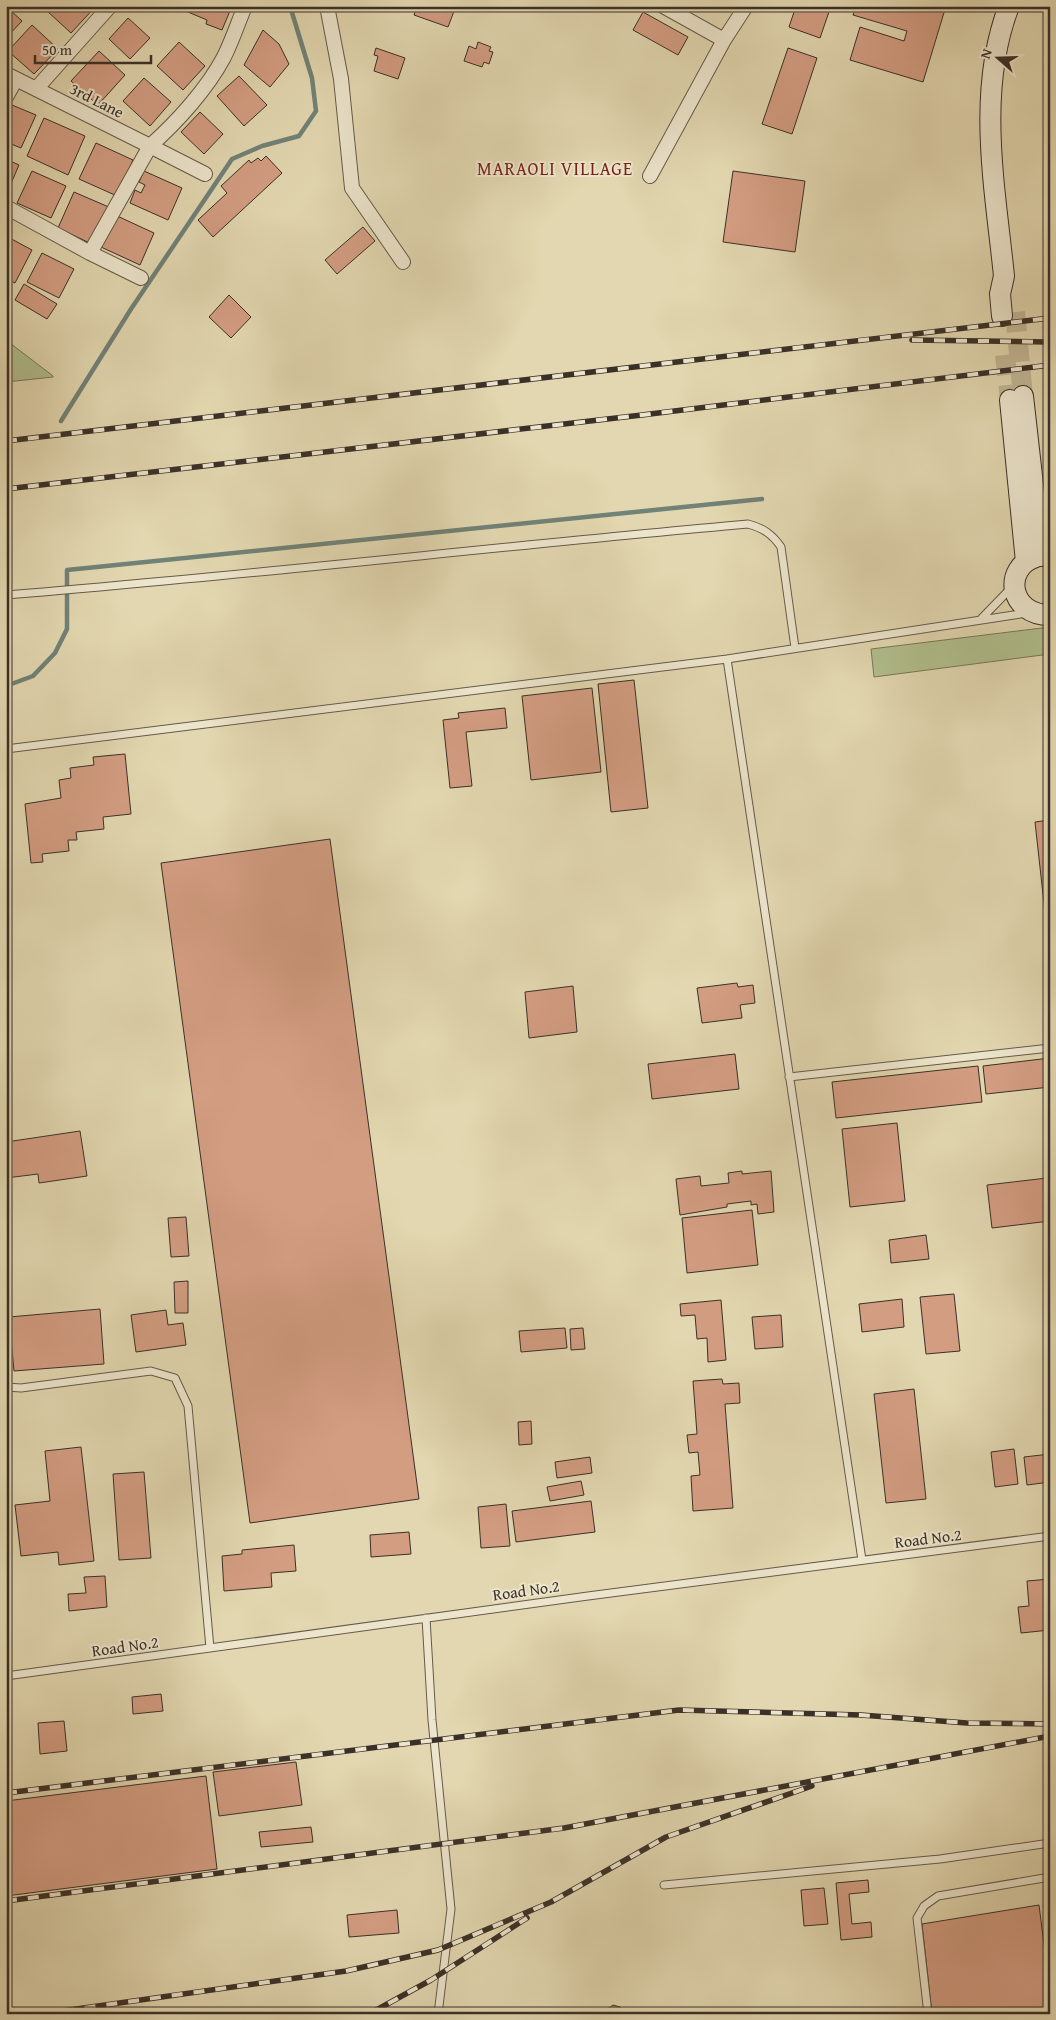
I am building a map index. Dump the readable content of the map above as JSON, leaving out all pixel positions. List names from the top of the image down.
{
  "streets": {
    "street": ["3rd Lane"],
    "lane": ["Road No.2"]
  },
  "districts": ["MARAOLI VILLAGE"],
  "scale_bar": "50 m",
  "north": "left"
}
